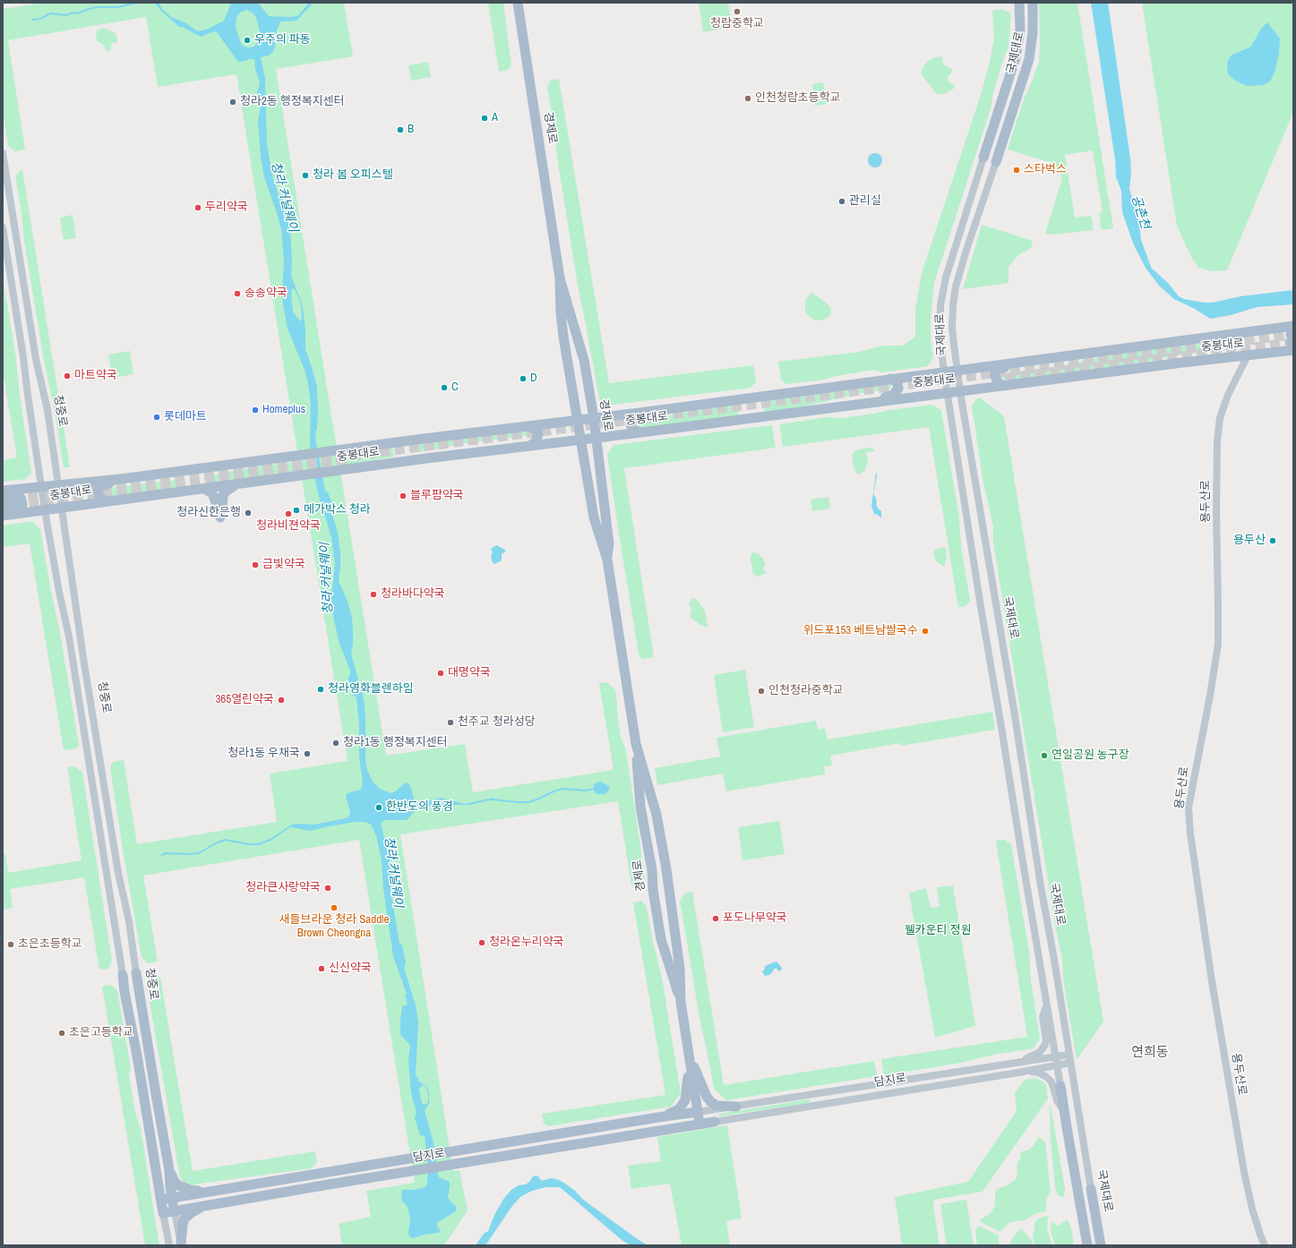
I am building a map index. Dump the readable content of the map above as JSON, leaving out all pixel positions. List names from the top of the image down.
{
  "streets": {
    "main road": [
      "국제대로",
      "경제로",
      "중봉대로",
      "청중로",
      "담지로"
    ],
    "street": ["용두산로"]
  },
  "crossings": [
    ["국제대로", "중봉대로"],
    ["국제대로", "담지로"],
    ["경제로", "중봉대로"],
    ["경제로", "담지로"],
    ["중봉대로", "청중로"],
    ["중봉대로", "용두산로"],
    ["청중로", "담지로"]
  ],
  "districts": ["연희동"],
  "water": ["청라 커널웨이", "공촌천"],
  "parks": ["웰카운티 정원"],
  "places": [
    "청람중학교",
    "우주의 파동",
    "인천청람초등학교",
    "청라2동 행정복지센터",
    "A",
    "B",
    "스타벅스",
    "청라 봄 오피스텔",
    "관리실",
    "두리약국",
    "송송약국",
    "마트약국",
    "D",
    "C",
    "Homeplus",
    "롯데마트",
    "블루팜약국",
    "메가박스 청라",
    "청라신한은행",
    "청라비젼약국",
    "용두산",
    "금빛약국",
    "청라바다약국",
    "위드포153 베트남쌀국수",
    "대명약국",
    "청라영화블렌하임",
    "인천청라중학교",
    "365열린약국",
    "천주교 청라성당",
    "청라1동 행정복지센터",
    "청라1동 우채국",
    "연일공원 농구장",
    "한반도의 풍경",
    "청라큰사랑약국",
    "새들브라운 청라 Saddle Brown Cheongna",
    "포도나무약국",
    "청라온누리약국",
    "초은초등학교",
    "신신약국",
    "초은고등학교"
  ]
}
